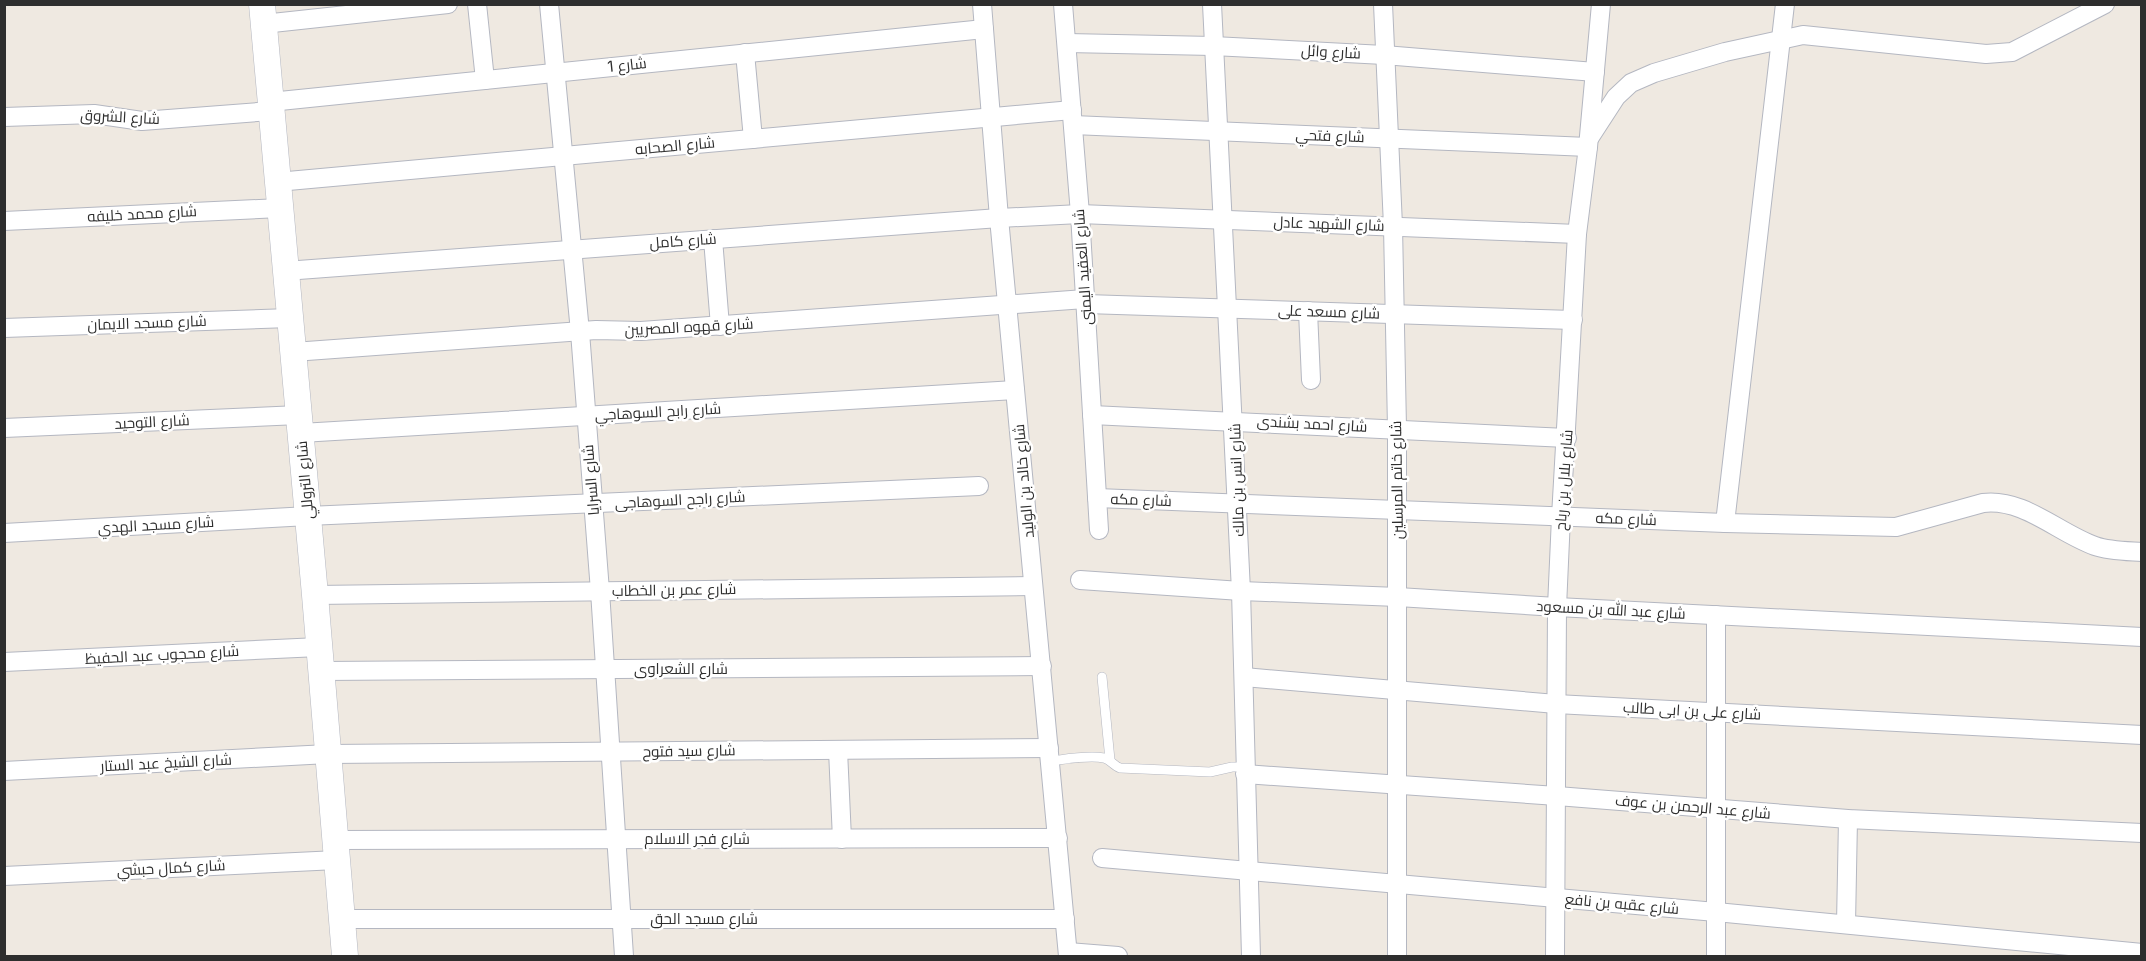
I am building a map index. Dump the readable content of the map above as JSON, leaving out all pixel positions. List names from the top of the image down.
{
  "streets": {
    "street": [
      "شارع وائل",
      "شارع 1",
      "شارع الشروق",
      "شارع فتحي",
      "شارع الصحابه",
      "شارع محمد خليفه",
      "شارع الشهيد عادل",
      "شارع كامل",
      "شارع العقيد اليمنى",
      "شارع مسعد على",
      "شارع مسجد الايمان",
      "شارع قهوه المصريين",
      "شارع رابح السوهاجي",
      "شارع التوحيد",
      "شارع احمد بشندى",
      "شارع التروللي",
      "شارع السرايا",
      "شارع انس بن مالك",
      "شارع خاتم المرسلين",
      "شارع بلال بن رباح",
      "شارع خالد بن الوليد",
      "شارع راجح السوهاجى",
      "شارع مكه",
      "شارع مسجد الهدي",
      "شارع عمر بن الخطاب",
      "شارع عبد الله بن مسعود",
      "شارع محجوب عبد الحفيظ",
      "شارع الشعراوى",
      "شارع على بن ابى طالب",
      "شارع سيد فتوح",
      "شارع الشيخ عبد الستار",
      "شارع عبد الرحمن بن عوف",
      "شارع فجر الاسلام",
      "شارع كمال حبشي",
      "شارع عقبه بن نافع",
      "شارع مسجد الحق"
    ]
  },
  "crossings": [
    ["شارع وائل", "شارع العقيد اليمنى"],
    ["شارع وائل", "شارع انس بن مالك"],
    ["شارع وائل", "شارع خاتم المرسلين"],
    ["شارع وائل", "شارع بلال بن رباح"],
    ["شارع 1", "شارع الشروق"],
    ["شارع 1", "شارع التروللي"],
    ["شارع 1", "شارع السرايا"],
    ["شارع 1", "شارع خالد بن الوليد"],
    ["شارع الشروق", "شارع التروللي"],
    ["شارع فتحي", "شارع الصحابه"],
    ["شارع فتحي", "شارع العقيد اليمنى"],
    ["شارع فتحي", "شارع انس بن مالك"],
    ["شارع فتحي", "شارع خاتم المرسلين"],
    ["شارع فتحي", "شارع بلال بن رباح"],
    ["شارع الصحابه", "شارع العقيد اليمنى"],
    ["شارع الصحابه", "شارع التروللي"],
    ["شارع الصحابه", "شارع السرايا"],
    ["شارع الصحابه", "شارع خالد بن الوليد"],
    ["شارع محمد خليفه", "شارع التروللي"],
    ["شارع الشهيد عادل", "شارع كامل"],
    ["شارع الشهيد عادل", "شارع العقيد اليمنى"],
    ["شارع الشهيد عادل", "شارع انس بن مالك"],
    ["شارع الشهيد عادل", "شارع خاتم المرسلين"],
    ["شارع الشهيد عادل", "شارع بلال بن رباح"],
    ["شارع كامل", "شارع العقيد اليمنى"],
    ["شارع كامل", "شارع التروللي"],
    ["شارع كامل", "شارع السرايا"],
    ["شارع كامل", "شارع خالد بن الوليد"],
    ["شارع العقيد اليمنى", "شارع مسعد على"],
    ["شارع العقيد اليمنى", "شارع قهوه المصريين"],
    ["شارع العقيد اليمنى", "شارع احمد بشندى"],
    ["شارع العقيد اليمنى", "شارع مكه"],
    ["شارع مسعد على", "شارع قهوه المصريين"],
    ["شارع مسعد على", "شارع انس بن مالك"],
    ["شارع مسعد على", "شارع خاتم المرسلين"],
    ["شارع مسعد على", "شارع بلال بن رباح"],
    ["شارع مسجد الايمان", "شارع التروللي"],
    ["شارع قهوه المصريين", "شارع التروللي"],
    ["شارع قهوه المصريين", "شارع السرايا"],
    ["شارع قهوه المصريين", "شارع خالد بن الوليد"],
    ["شارع رابح السوهاجي", "شارع التوحيد"],
    ["شارع رابح السوهاجي", "شارع التروللي"],
    ["شارع رابح السوهاجي", "شارع السرايا"],
    ["شارع رابح السوهاجي", "شارع خالد بن الوليد"],
    ["شارع التوحيد", "شارع التروللي"],
    ["شارع احمد بشندى", "شارع انس بن مالك"],
    ["شارع احمد بشندى", "شارع خاتم المرسلين"],
    ["شارع احمد بشندى", "شارع بلال بن رباح"],
    ["شارع التروللي", "شارع راجح السوهاجى"],
    ["شارع التروللي", "شارع مسجد الهدي"],
    ["شارع التروللي", "شارع عمر بن الخطاب"],
    ["شارع التروللي", "شارع محجوب عبد الحفيظ"],
    ["شارع التروللي", "شارع الشعراوى"],
    ["شارع التروللي", "شارع سيد فتوح"],
    ["شارع التروللي", "شارع الشيخ عبد الستار"],
    ["شارع التروللي", "شارع فجر الاسلام"],
    ["شارع التروللي", "شارع كمال حبشي"],
    ["شارع التروللي", "شارع مسجد الحق"],
    ["شارع السرايا", "شارع راجح السوهاجى"],
    ["شارع السرايا", "شارع عمر بن الخطاب"],
    ["شارع السرايا", "شارع الشعراوى"],
    ["شارع السرايا", "شارع سيد فتوح"],
    ["شارع السرايا", "شارع فجر الاسلام"],
    ["شارع السرايا", "شارع مسجد الحق"],
    ["شارع انس بن مالك", "شارع مكه"],
    ["شارع انس بن مالك", "شارع عبد الله بن مسعود"],
    ["شارع انس بن مالك", "شارع على بن ابى طالب"],
    ["شارع انس بن مالك", "شارع عبد الرحمن بن عوف"],
    ["شارع انس بن مالك", "شارع عقبه بن نافع"],
    ["شارع خاتم المرسلين", "شارع مكه"],
    ["شارع خاتم المرسلين", "شارع عبد الله بن مسعود"],
    ["شارع خاتم المرسلين", "شارع على بن ابى طالب"],
    ["شارع خاتم المرسلين", "شارع عبد الرحمن بن عوف"],
    ["شارع خاتم المرسلين", "شارع عقبه بن نافع"],
    ["شارع بلال بن رباح", "شارع مكه"],
    ["شارع بلال بن رباح", "شارع عبد الله بن مسعود"],
    ["شارع بلال بن رباح", "شارع على بن ابى طالب"],
    ["شارع بلال بن رباح", "شارع عبد الرحمن بن عوف"],
    ["شارع بلال بن رباح", "شارع عقبه بن نافع"],
    ["شارع خالد بن الوليد", "شارع عمر بن الخطاب"],
    ["شارع خالد بن الوليد", "شارع الشعراوى"],
    ["شارع خالد بن الوليد", "شارع سيد فتوح"],
    ["شارع خالد بن الوليد", "شارع فجر الاسلام"],
    ["شارع خالد بن الوليد", "شارع مسجد الحق"],
    ["شارع راجح السوهاجى", "شارع مسجد الهدي"],
    ["شارع محجوب عبد الحفيظ", "شارع الشعراوى"],
    ["شارع سيد فتوح", "شارع الشيخ عبد الستار"],
    ["شارع فجر الاسلام", "شارع كمال حبشي"]
  ]
}
